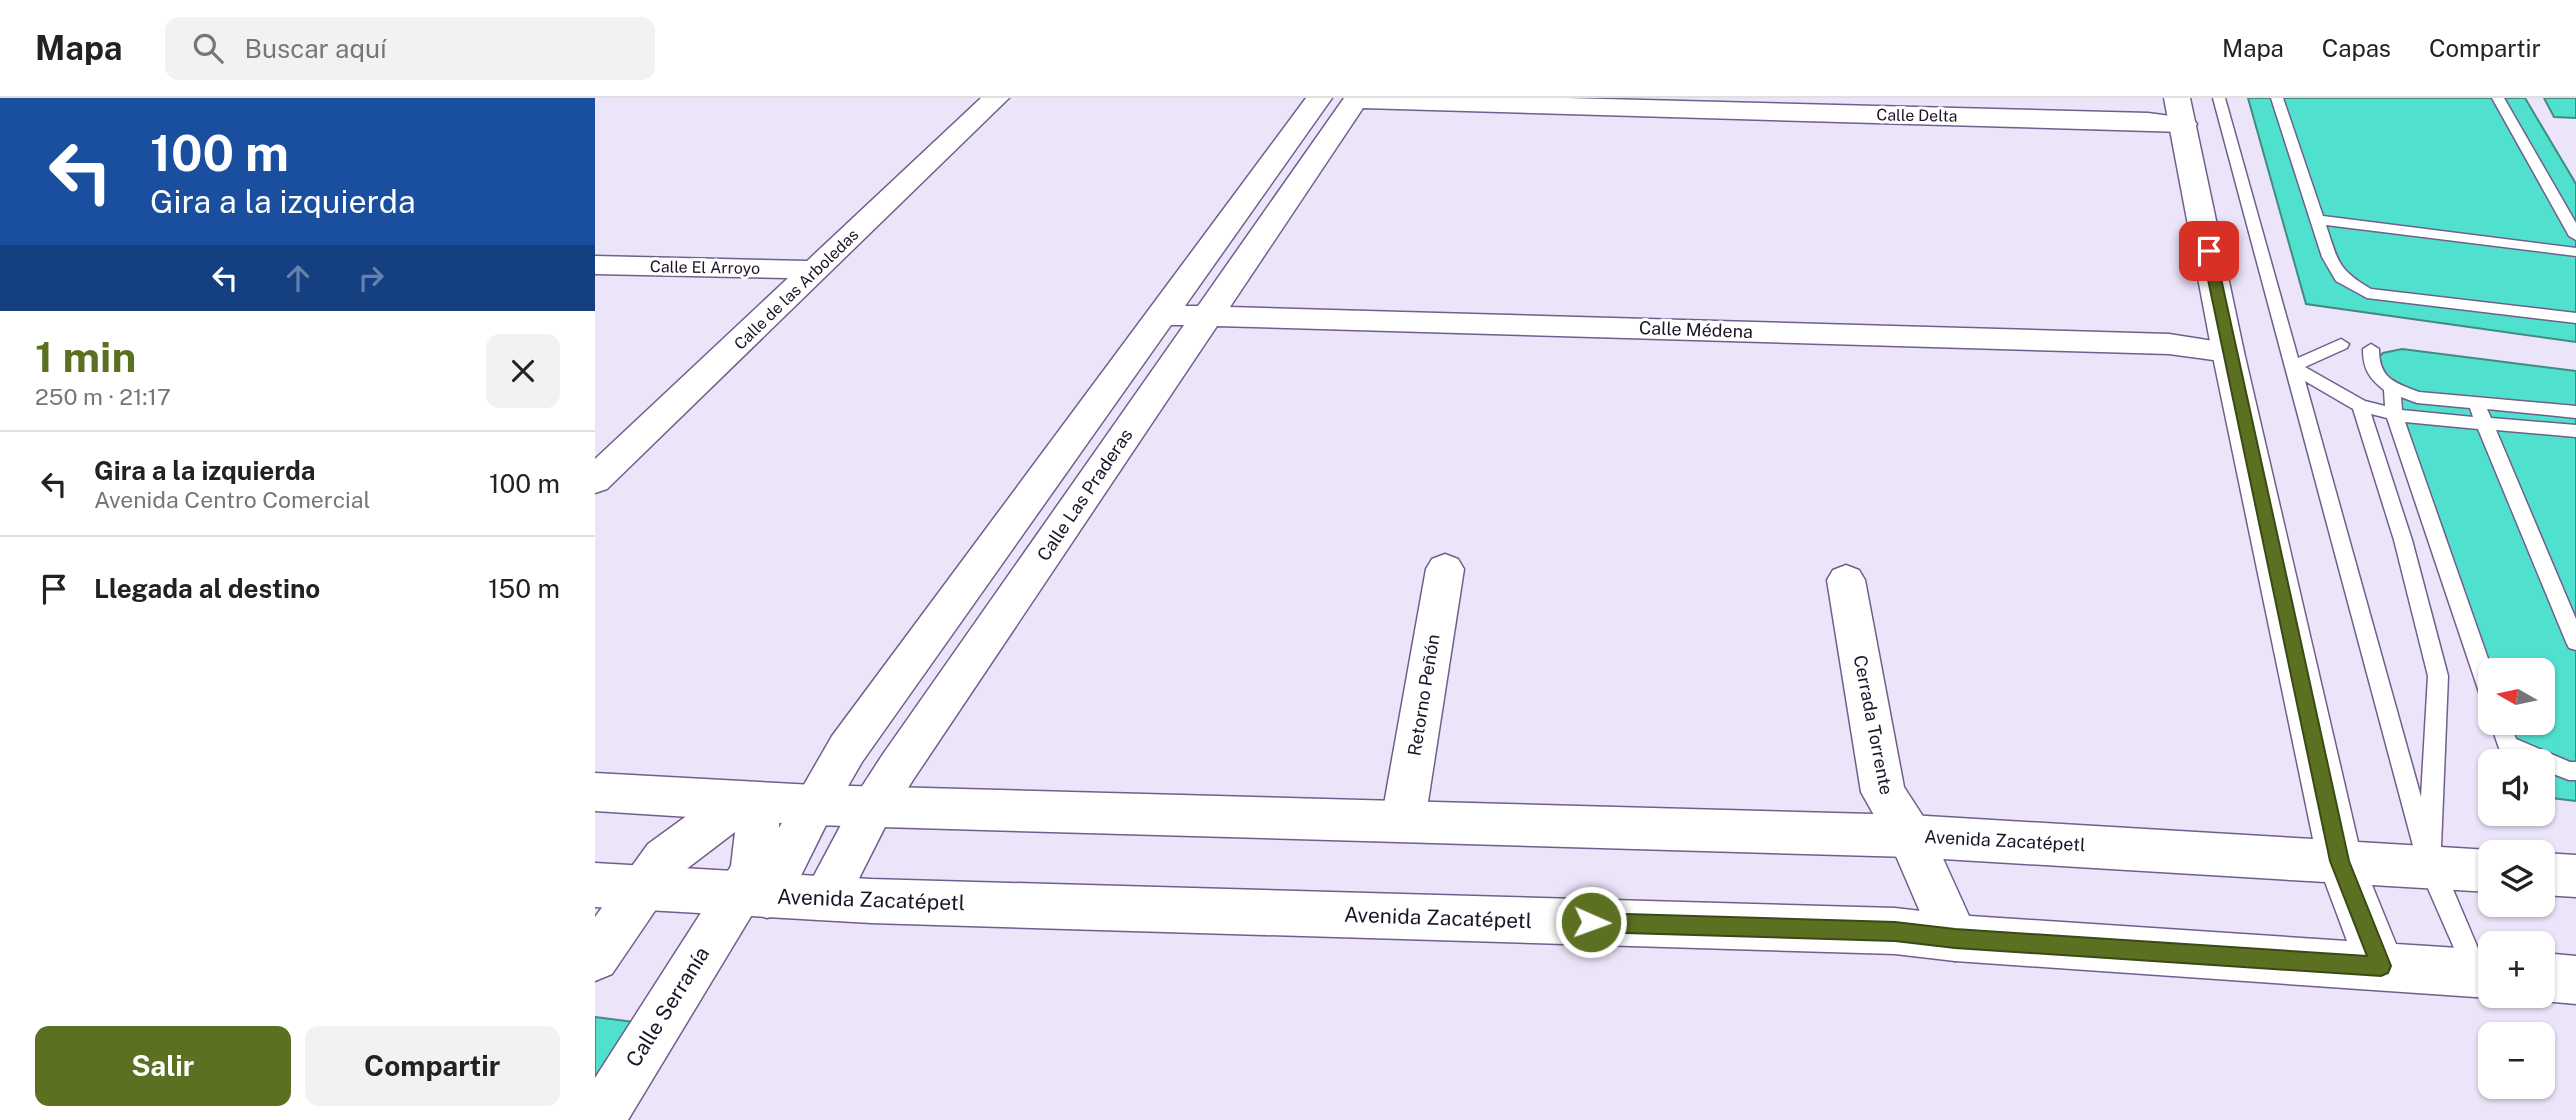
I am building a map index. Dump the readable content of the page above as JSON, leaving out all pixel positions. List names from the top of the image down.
{
  "streets": {
    "street": [
      "Calle Delta",
      "Calle El Arroyo",
      "Calle de las Arboledas",
      "Calle Médena",
      "Calle Las Praderas",
      "Retorno Peñón",
      "Cerrada Torrente",
      "Avenida Zacatépetl",
      "Calle Serranía"
    ]
  },
  "crossings": [
    ["Calle Delta", "Calle Las Praderas"],
    ["Calle El Arroyo", "Calle de las Arboledas"],
    ["Calle Médena", "Calle Las Praderas"],
    ["Calle Las Praderas", "Avenida Zacatépetl"],
    ["Retorno Peñón", "Avenida Zacatépetl"],
    ["Cerrada Torrente", "Avenida Zacatépetl"],
    ["Avenida Zacatépetl", "Calle Serranía"]
  ],
  "north": "left",
  "page": {
    "header": "Mapa",
    "search": "Buscar aquí",
    "nav": ["Mapa", "Capas", "Compartir"],
    "turn": ["100 m", "Gira a la izquierda"],
    "heading": ["1 min", "250 m · 21:17"],
    "list": [
      {
        "name": "Gira a la izquierda",
        "note": "Avenida Centro Comercial",
        "value": "100 m"
      },
      {
        "name": "Llegada al destino",
        "value": "150 m"
      }
    ],
    "map_buttons": ["+", "−"],
    "buttons": ["Salir", "Compartir"]
  }
}
